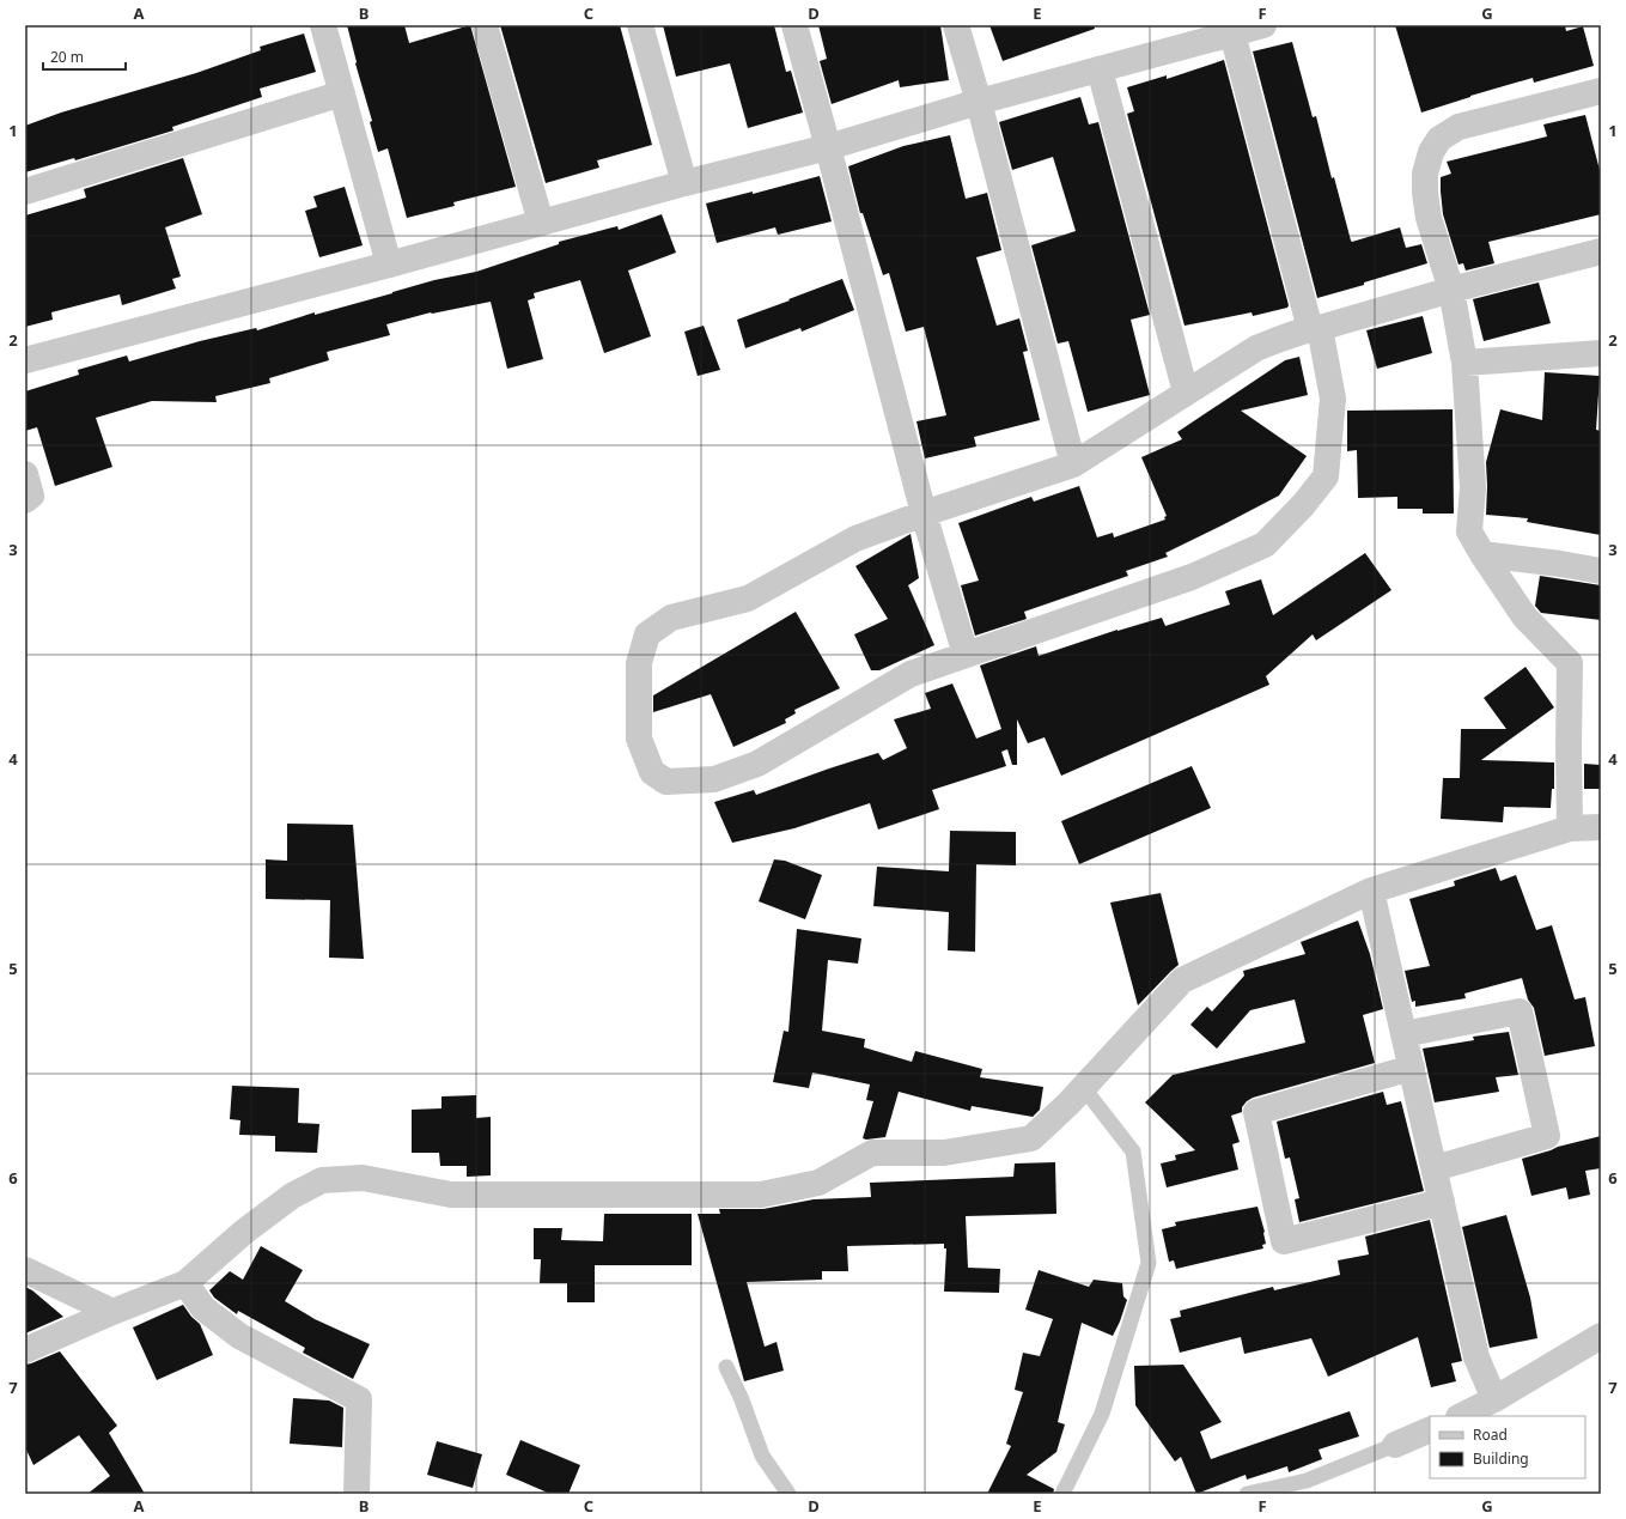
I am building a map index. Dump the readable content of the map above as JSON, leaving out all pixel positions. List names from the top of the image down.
{
  "legend": ["Road", "Building"],
  "scale_bar": "20 m",
  "grid": {
    "columns": [
      "A",
      "B",
      "C",
      "D",
      "E",
      "F",
      "G"
    ],
    "rows": [
      "1",
      "2",
      "3",
      "4",
      "5",
      "6",
      "7"
    ]
  }
}
